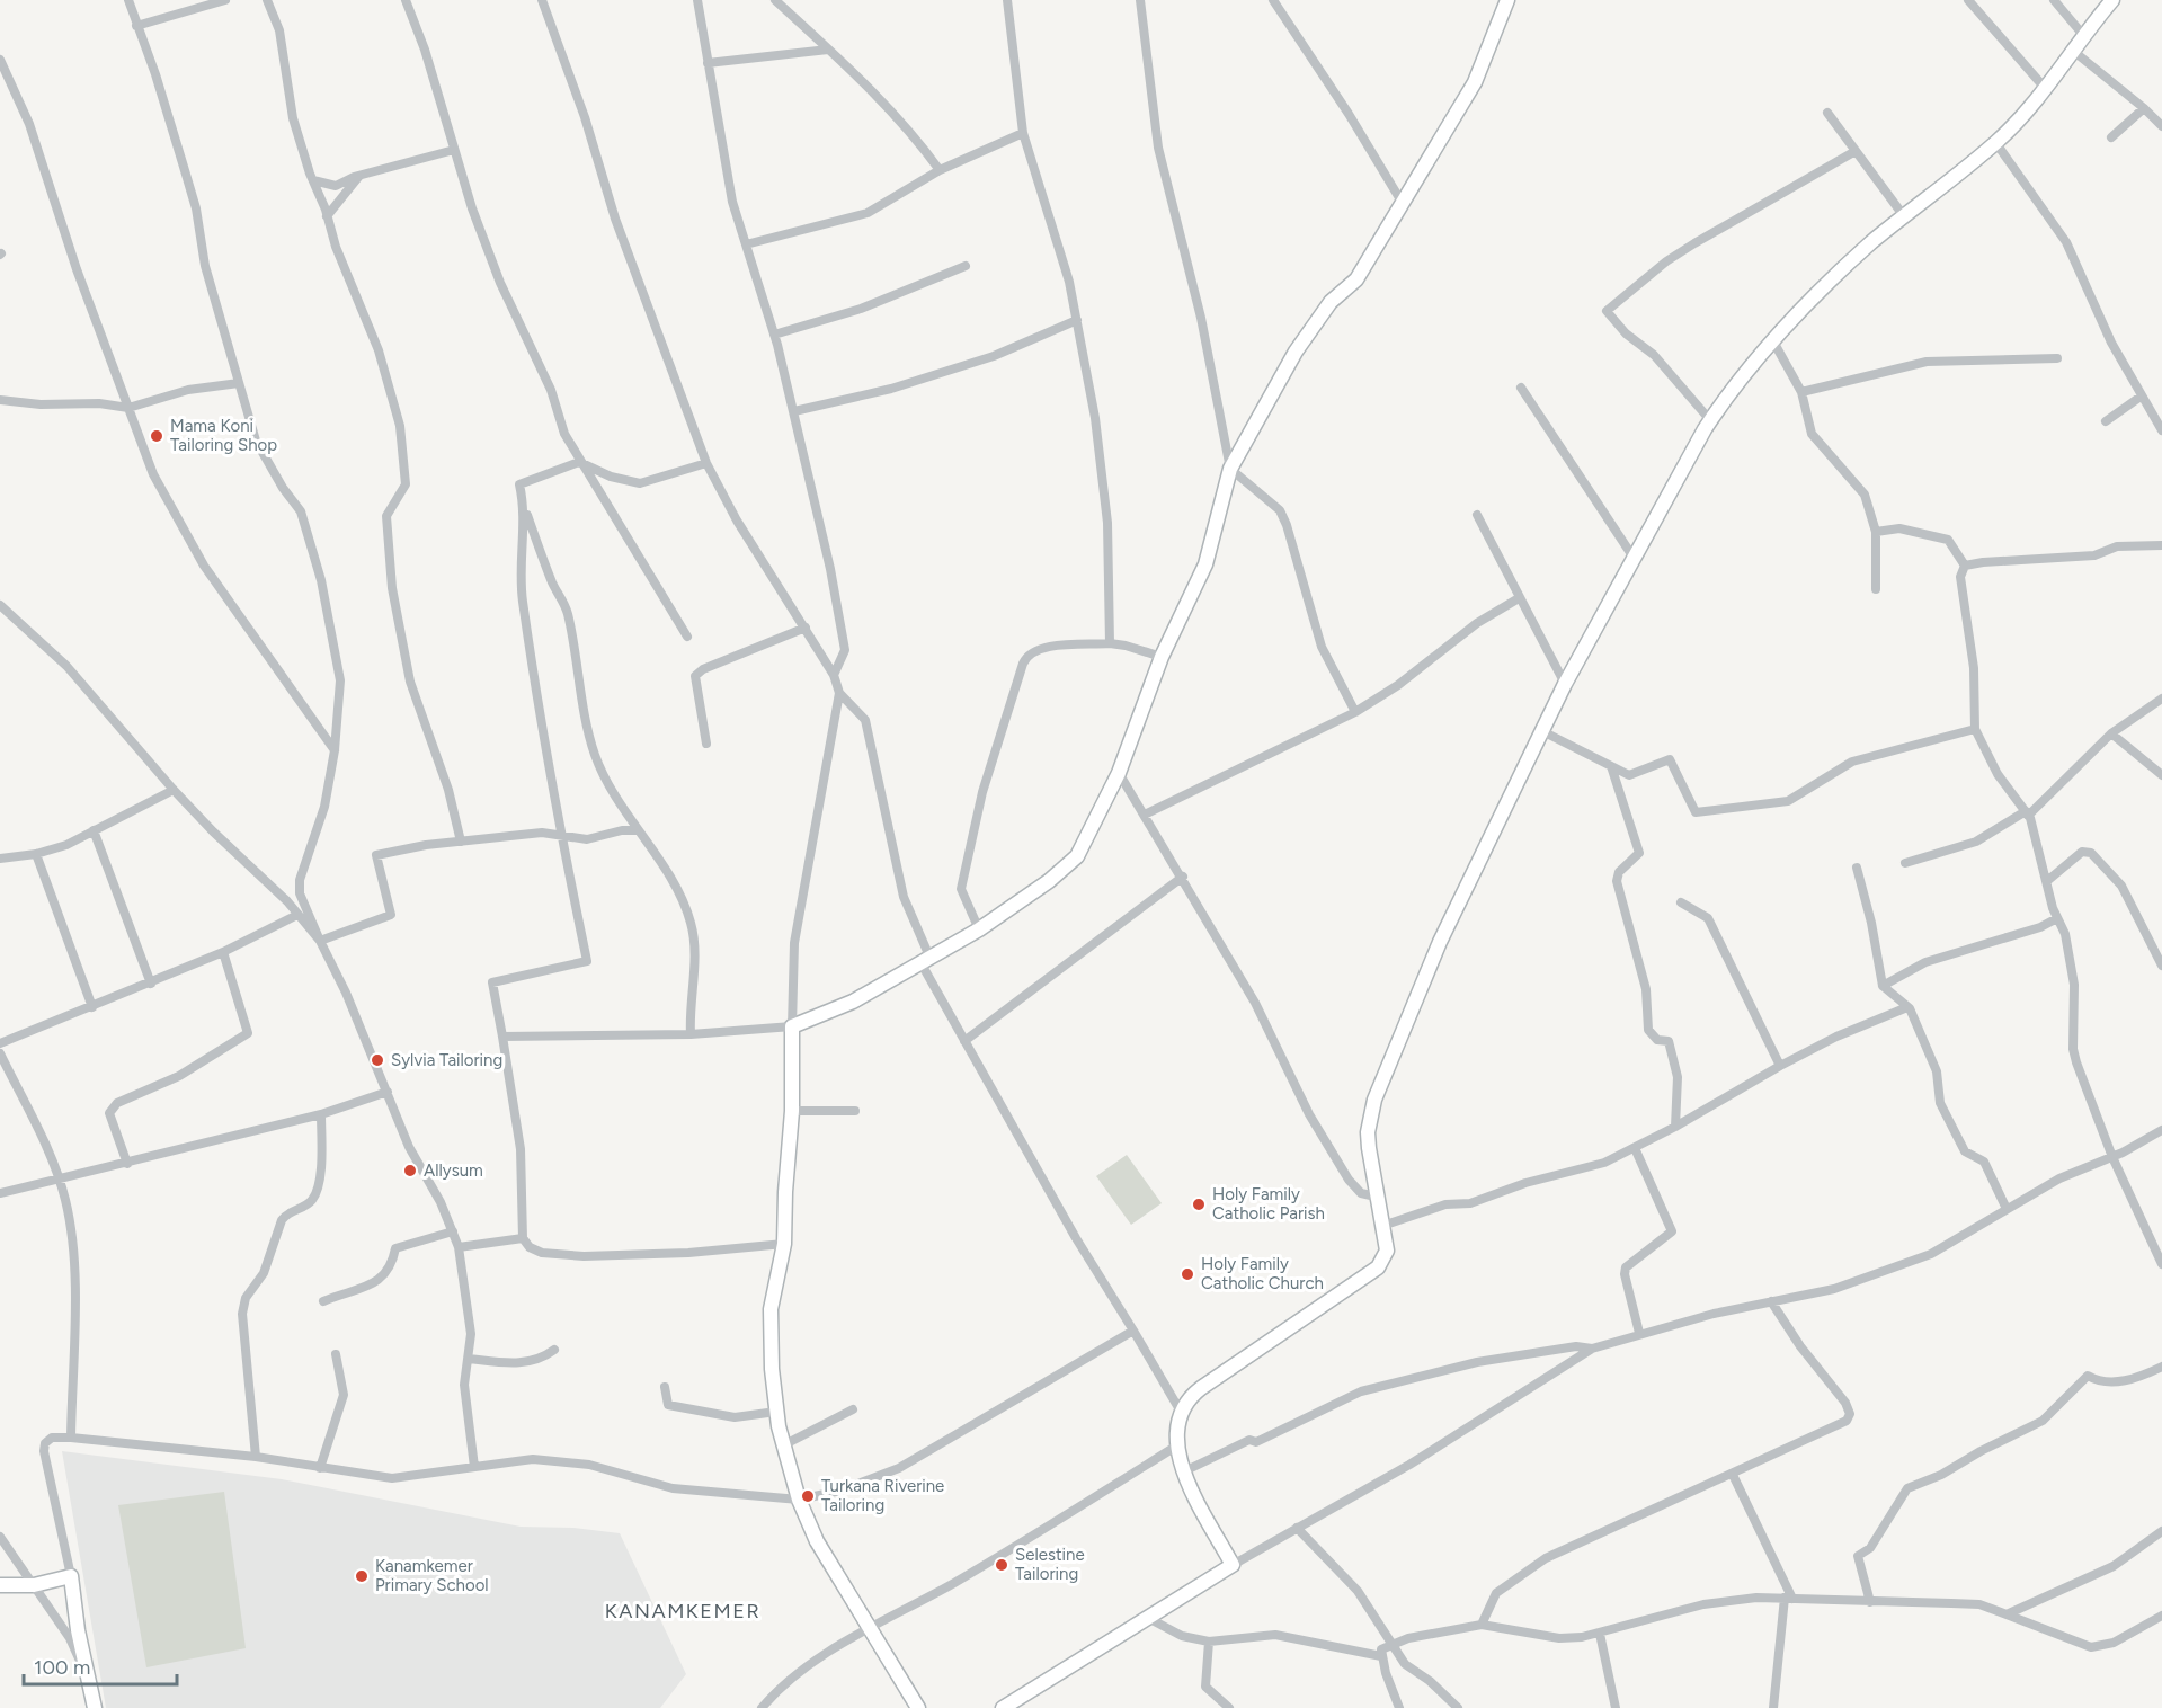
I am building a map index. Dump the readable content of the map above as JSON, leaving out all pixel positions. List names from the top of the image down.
{
  "districts": ["KANAMKEMER"],
  "places": [
    "Mama Koni Tailoring Shop",
    "Sylvia Tailoring",
    "Allysum",
    "Holy Family Catholic Parish",
    "Holy Family Catholic Church",
    "Turkana Riverine Tailoring",
    "Selestine Tailoring",
    "Kanamkemer Primary School"
  ],
  "scale_bar": "100 m"
}
